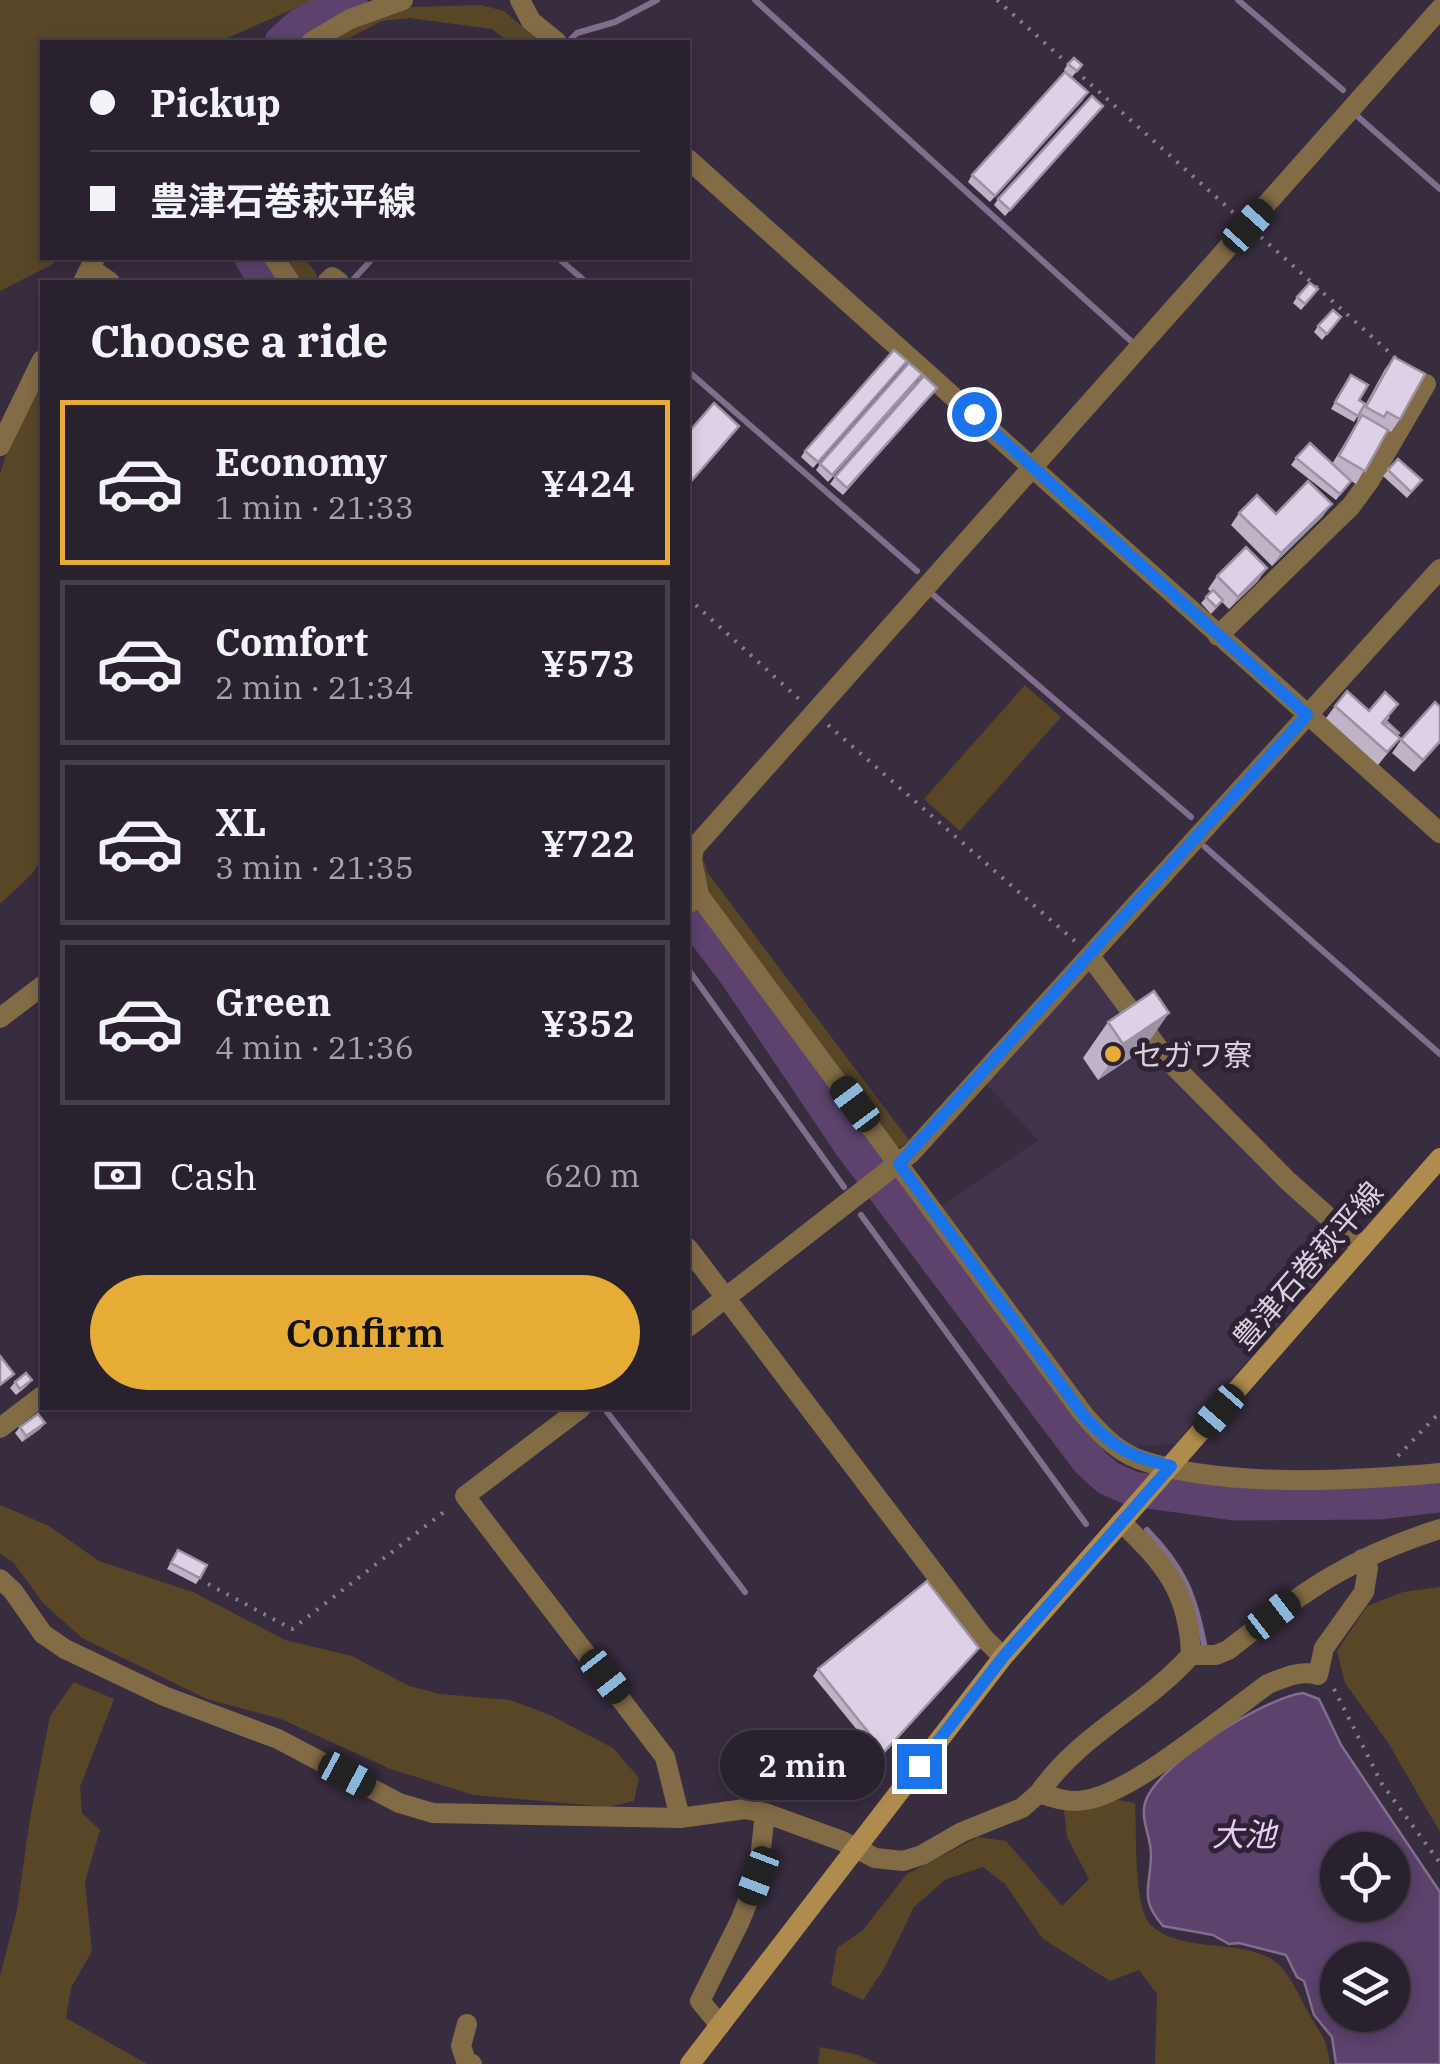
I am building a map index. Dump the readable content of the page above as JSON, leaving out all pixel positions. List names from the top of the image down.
{
  "streets": {
    "main road": ["豊津石巻萩平線"]
  },
  "water": ["大池"],
  "places": ["セガワ寮"],
  "page": {
    "banner": ["Pickup", "豊津石巻萩平線"],
    "heading": "Choose a ride",
    "list": [
      {
        "name": "Economy",
        "note": "1 min · 21:33",
        "value": "¥424"
      },
      {
        "name": "Comfort",
        "note": "2 min · 21:34",
        "value": "¥573"
      },
      {
        "name": "XL",
        "note": "3 min · 21:35",
        "value": "¥722"
      },
      {
        "name": "Green",
        "note": "4 min · 21:36",
        "value": "¥352"
      }
    ],
    "pay": ["Cash", "620 m"],
    "buttons": "Confirm",
    "bubble": "2 min"
  }
}
